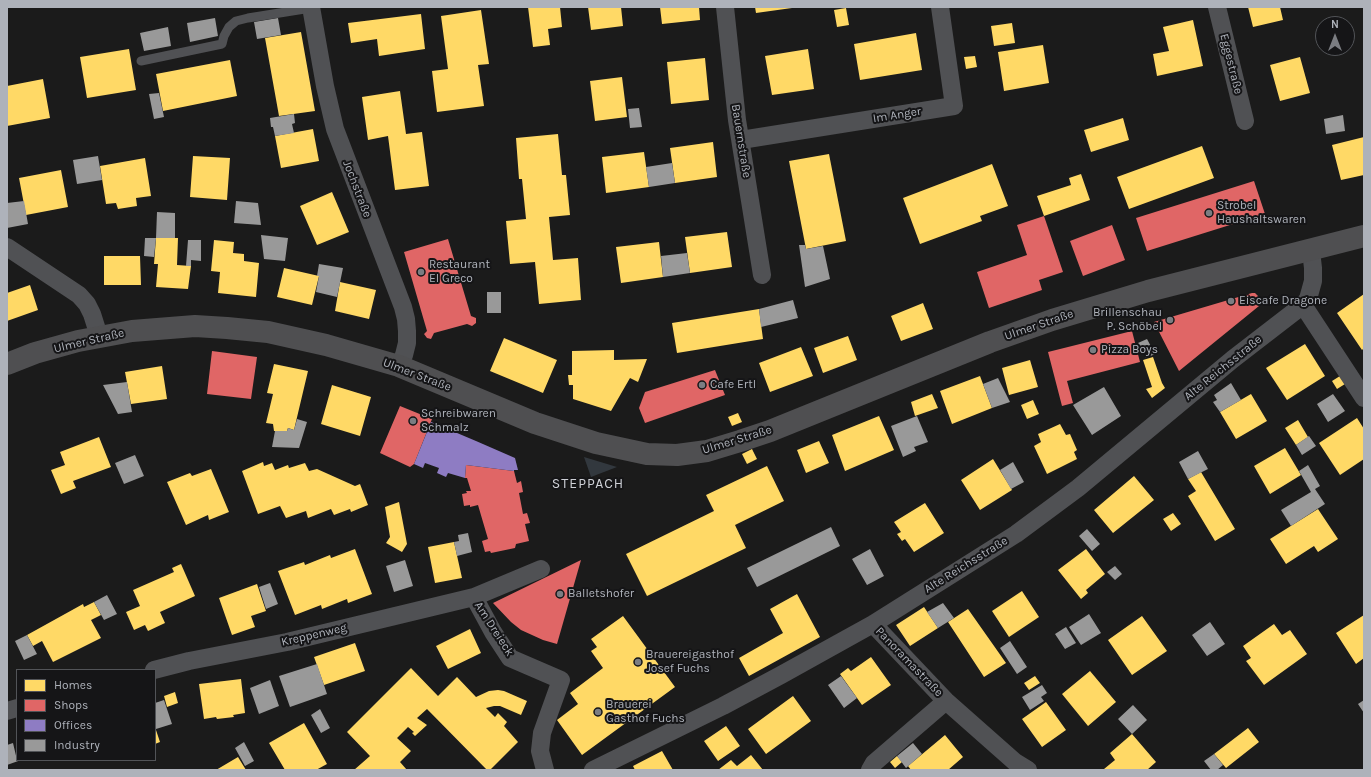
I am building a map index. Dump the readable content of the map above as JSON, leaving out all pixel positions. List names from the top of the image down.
{
  "streets": {
    "street": [
      "Eggestraße",
      "Im Anger",
      "Bauernstraße",
      "Jochstraße",
      "Ulmer Straße",
      "Alte Reichsstraße",
      "Am Dreieck",
      "Kreppenweg",
      "Panoramastraße"
    ]
  },
  "crossings": [
    ["Im Anger", "Bauernstraße"],
    ["Jochstraße", "Ulmer Straße"],
    ["Ulmer Straße", "Alte Reichsstraße"],
    ["Alte Reichsstraße", "Panoramastraße"],
    ["Am Dreieck", "Kreppenweg"]
  ],
  "districts": ["STEPPACH"],
  "places": [
    "Strobel Haushaltswaren",
    "Restaurant El Greco",
    "Eiscafe Dragone",
    "Brillenschau P. Schöbel",
    "Pizza Boys",
    "Cafe Ertl",
    "Schreibwaren Schmalz",
    "Balletshofer",
    "Brauereigasthof Josef Fuchs",
    "Brauerei Gasthof Fuchs"
  ],
  "legend": [
    "Homes",
    "Shops",
    "Offices",
    "Industry"
  ],
  "north": "top"
}
